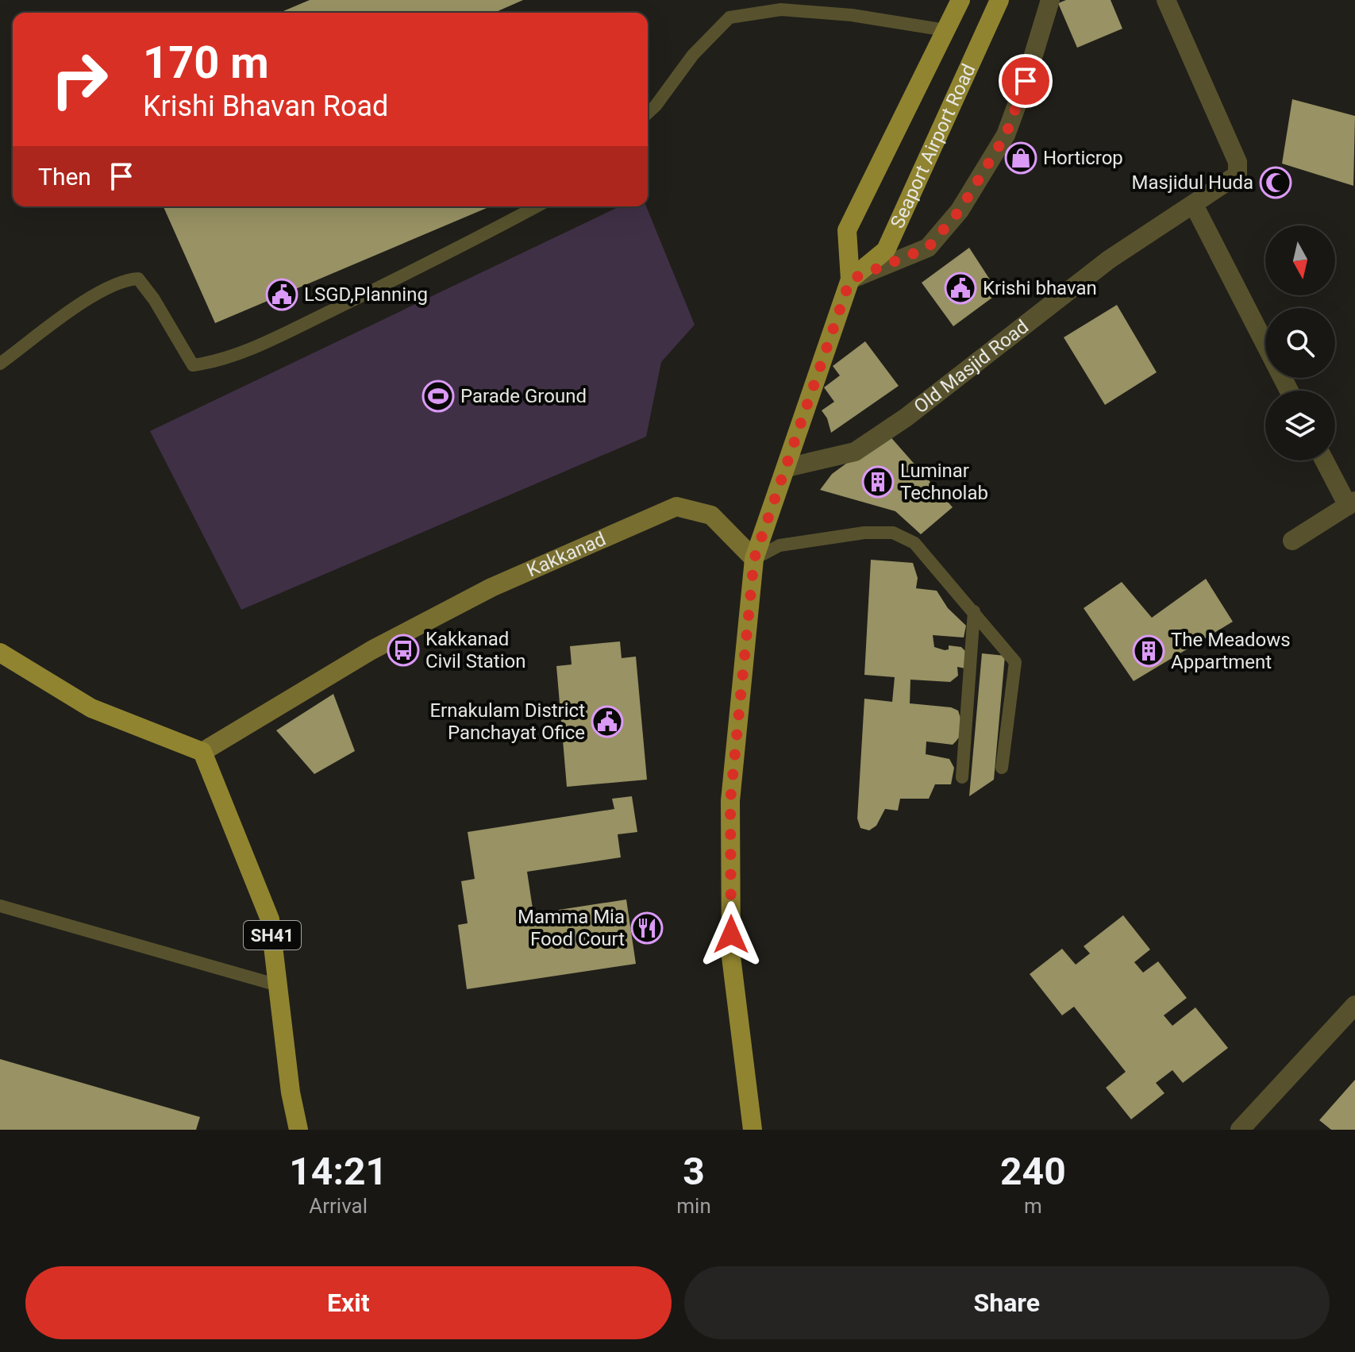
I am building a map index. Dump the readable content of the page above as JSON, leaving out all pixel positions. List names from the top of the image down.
{
  "streets": {
    "main road": ["Seaport Airport Road", "Kakkanad", "SH41"],
    "street": ["Old Masjid Road"]
  },
  "crossings": [
    ["Seaport Airport Road", "Old Masjid Road"],
    ["Seaport Airport Road", "Kakkanad"],
    ["Kakkanad", "SH41"]
  ],
  "places": {
    "shop": ["Horticrop"],
    "mosque": ["Masjidul Huda"],
    "public building": ["Krishi bhavan", "LSGD,Planning", "Ernakulam District Panchayat Ofice"],
    "sports": ["Parade Ground"],
    "building": ["Luminar Technolab", "The Meadows Appartment"],
    "bus stop": ["Kakkanad Civil Station"],
    "restaurant": ["Mamma Mia Food Court"]
  },
  "north": "bottom",
  "page": {
    "turn": ["170 m", "Krishi Bhavan Road"],
    "then": "Then",
    "eta": [
      "14:21",
      "Arrival",
      "3",
      "min",
      "240",
      "m"
    ],
    "buttons": ["Exit", "Share"]
  }
}
